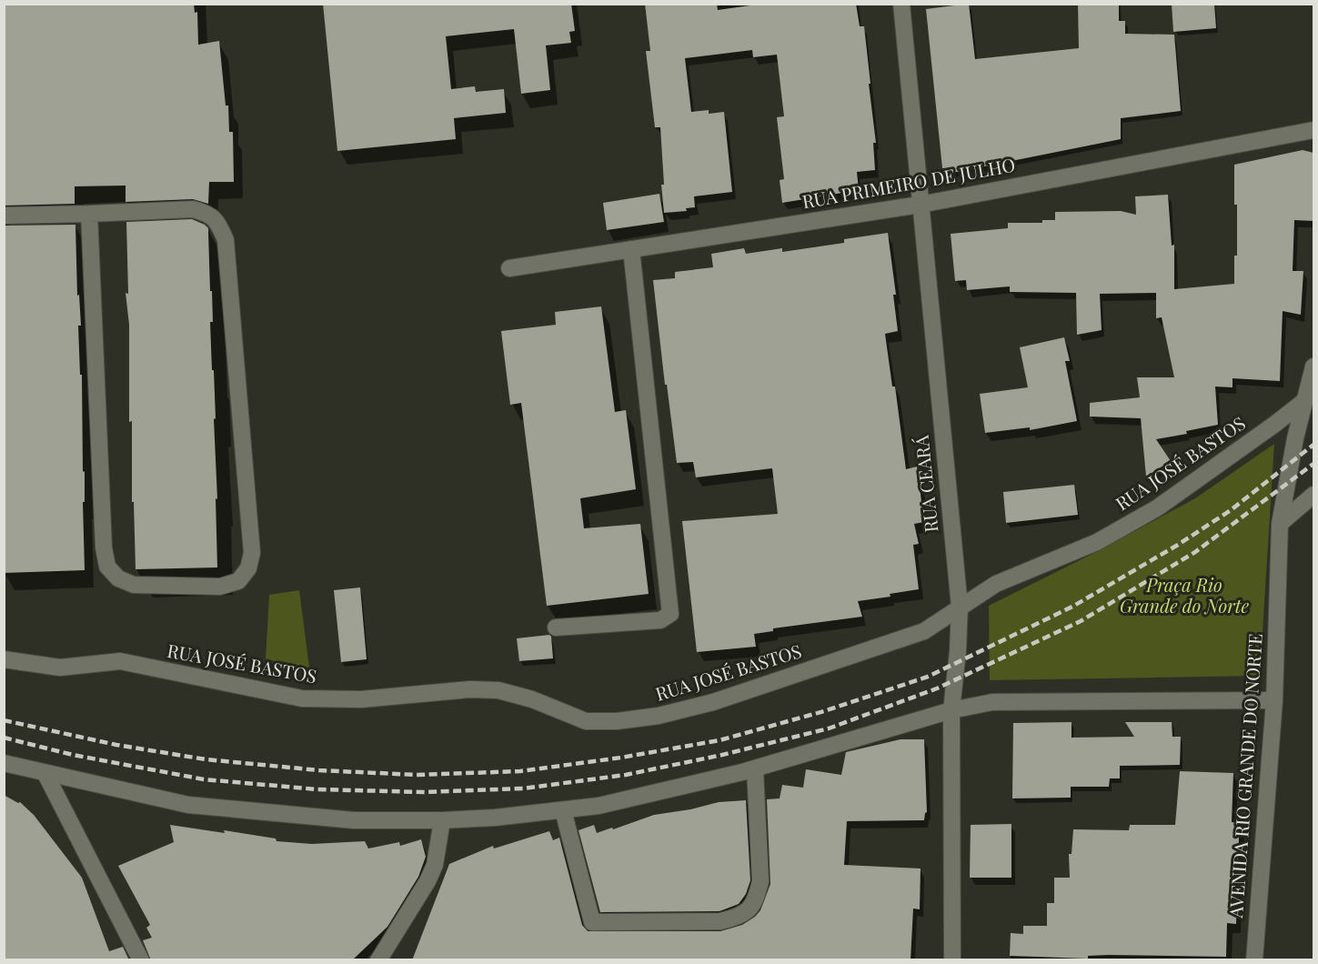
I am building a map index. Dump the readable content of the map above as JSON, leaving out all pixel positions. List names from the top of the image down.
{
  "streets": {
    "street": [
      "RUA PRIMEIRO DE JULHO",
      "RUA JOSÉ BASTOS",
      "RUA CEARÁ",
      "AVENIDA RIO GRANDE DO NORTE"
    ]
  },
  "crossings": [
    ["RUA PRIMEIRO DE JULHO", "RUA CEARÁ"],
    ["RUA JOSÉ BASTOS", "RUA CEARÁ"],
    ["RUA JOSÉ BASTOS", "AVENIDA RIO GRANDE DO NORTE"]
  ],
  "parks": ["Praça Rio Grande do Norte"]
}
